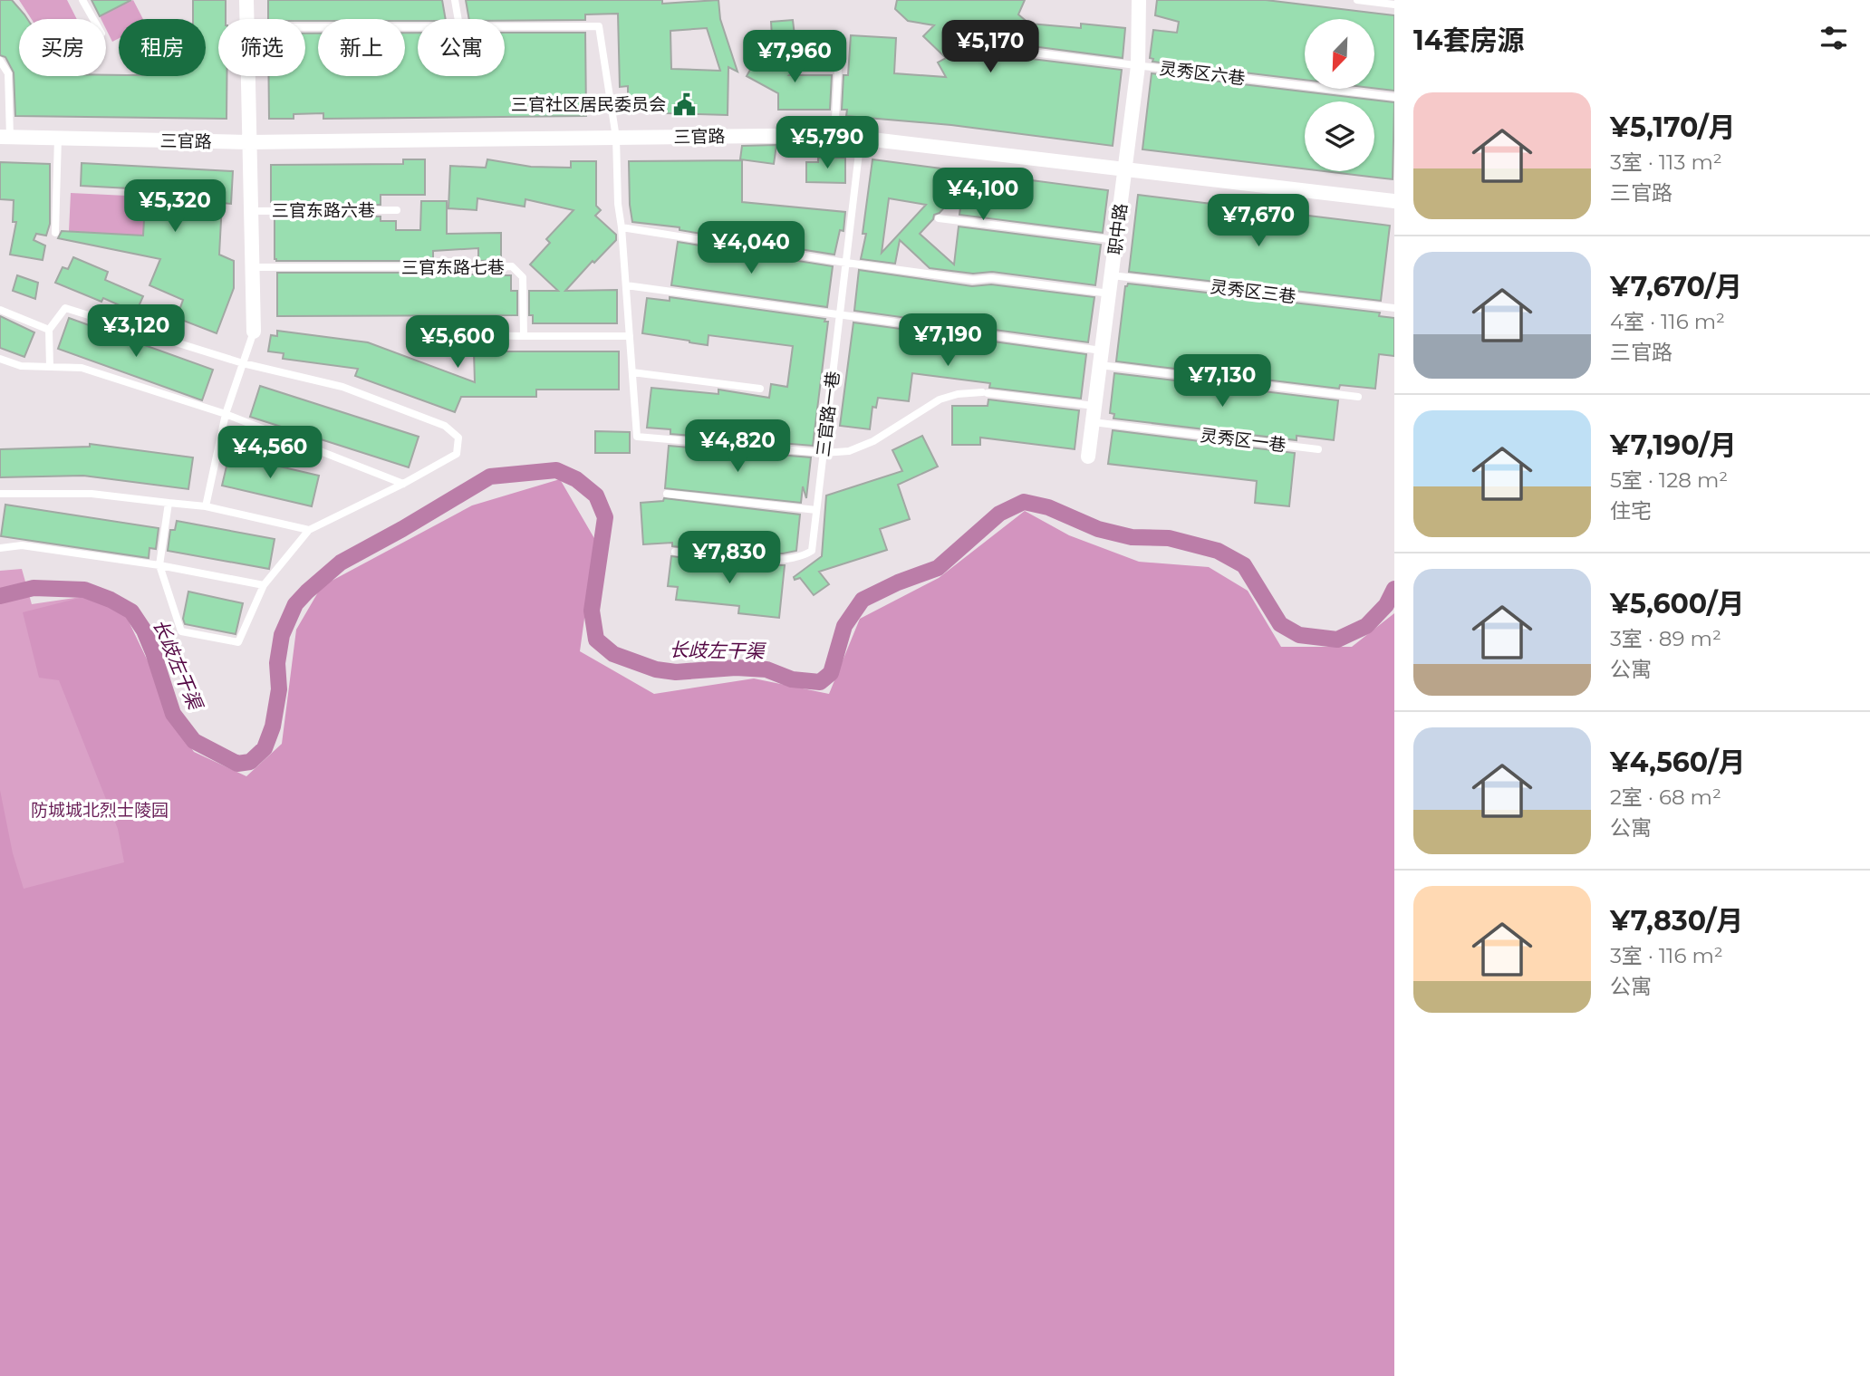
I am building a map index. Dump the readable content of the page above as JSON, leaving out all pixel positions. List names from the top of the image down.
{
  "streets": {
    "street": ["三官路", "职中路"],
    "lane": [
      "灵秀区六巷",
      "三官东路六巷",
      "三官东路七巷",
      "灵秀区三巷",
      "三官路一巷",
      "灵秀区一巷"
    ]
  },
  "crossings": [
    ["灵秀区六巷", "职中路"],
    ["三官路", "职中路"],
    ["三官路", "三官路一巷"],
    ["职中路", "灵秀区三巷"],
    ["职中路", "灵秀区一巷"]
  ],
  "water": ["长歧左干渠"],
  "parks": ["防城城北烈士陵园"],
  "places": {
    "public building": ["三官社区居民委员会"]
  },
  "north": "bottom left",
  "page": {
    "heading": "14套房源",
    "chip": [
      "买房",
      "租房",
      "筛选",
      "新上",
      "公寓"
    ],
    "price": [
      "¥5,170",
      "¥7,960",
      "¥5,790",
      "¥4,100",
      "¥5,320",
      "¥7,670",
      "¥4,040",
      "¥3,120",
      "¥7,190",
      "¥5,600",
      "¥7,130",
      "¥4,820",
      "¥4,560",
      "¥7,830"
    ],
    "list": [
      {
        "name": "¥5,170/月",
        "note": "3室 · 113 m² · 三官路"
      },
      {
        "name": "¥7,670/月",
        "note": "4室 · 116 m² · 三官路"
      },
      {
        "name": "¥7,190/月",
        "note": "5室 · 128 m² · 住宅"
      },
      {
        "name": "¥5,600/月",
        "note": "3室 · 89 m² · 公寓"
      },
      {
        "name": "¥4,560/月",
        "note": "2室 · 68 m² · 公寓"
      },
      {
        "name": "¥7,830/月",
        "note": "3室 · 116 m² · 公寓"
      }
    ]
  }
}
